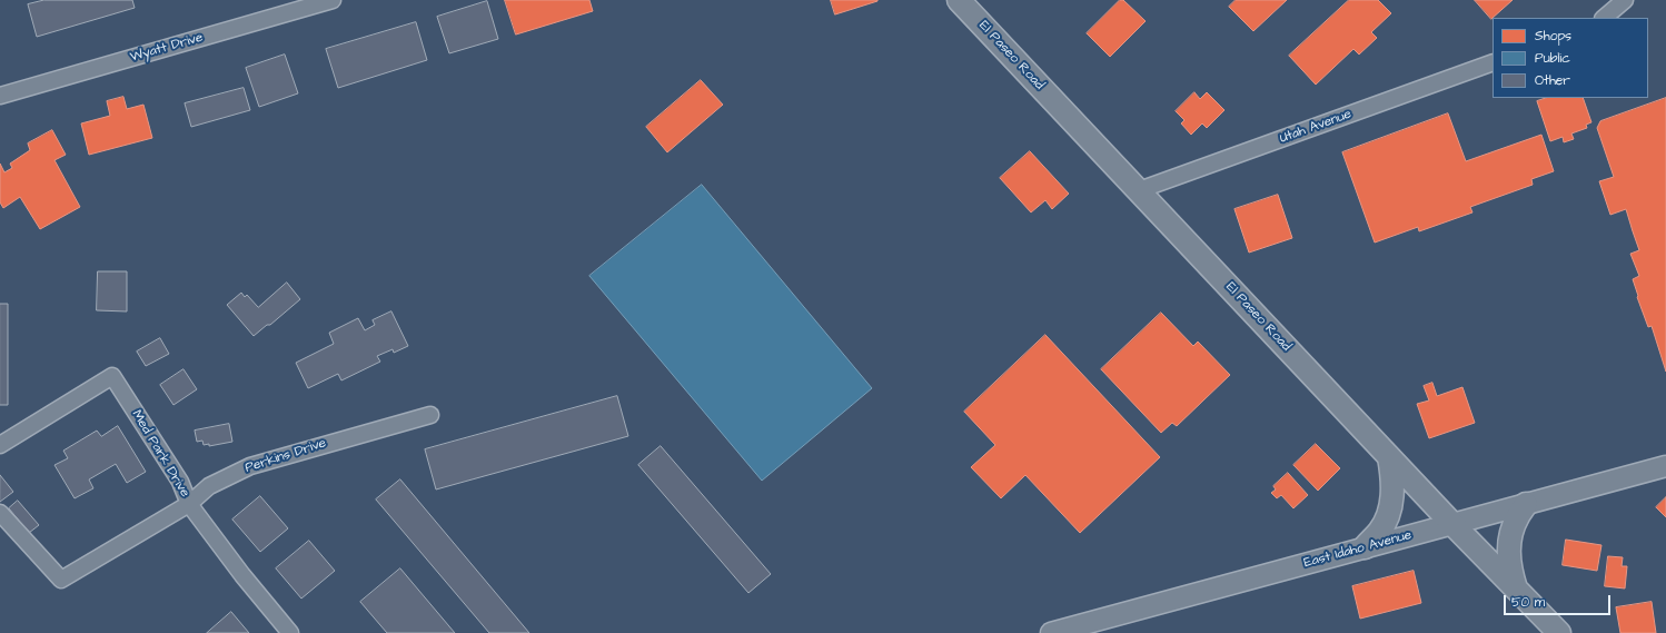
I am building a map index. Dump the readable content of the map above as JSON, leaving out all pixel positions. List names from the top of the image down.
{
  "streets": {
    "main road": ["El Paseo Road"],
    "street": [
      "Wyatt Drive",
      "Utah Avenue",
      "Med Park Drive",
      "Perkins Drive",
      "East Idaho Avenue"
    ]
  },
  "crossings": [
    ["El Paseo Road", "Utah Avenue"],
    ["El Paseo Road", "East Idaho Avenue"],
    ["Med Park Drive", "Perkins Drive"]
  ],
  "legend": ["Shops", "Public", "Other"],
  "scale_bar": "50 m"
}
